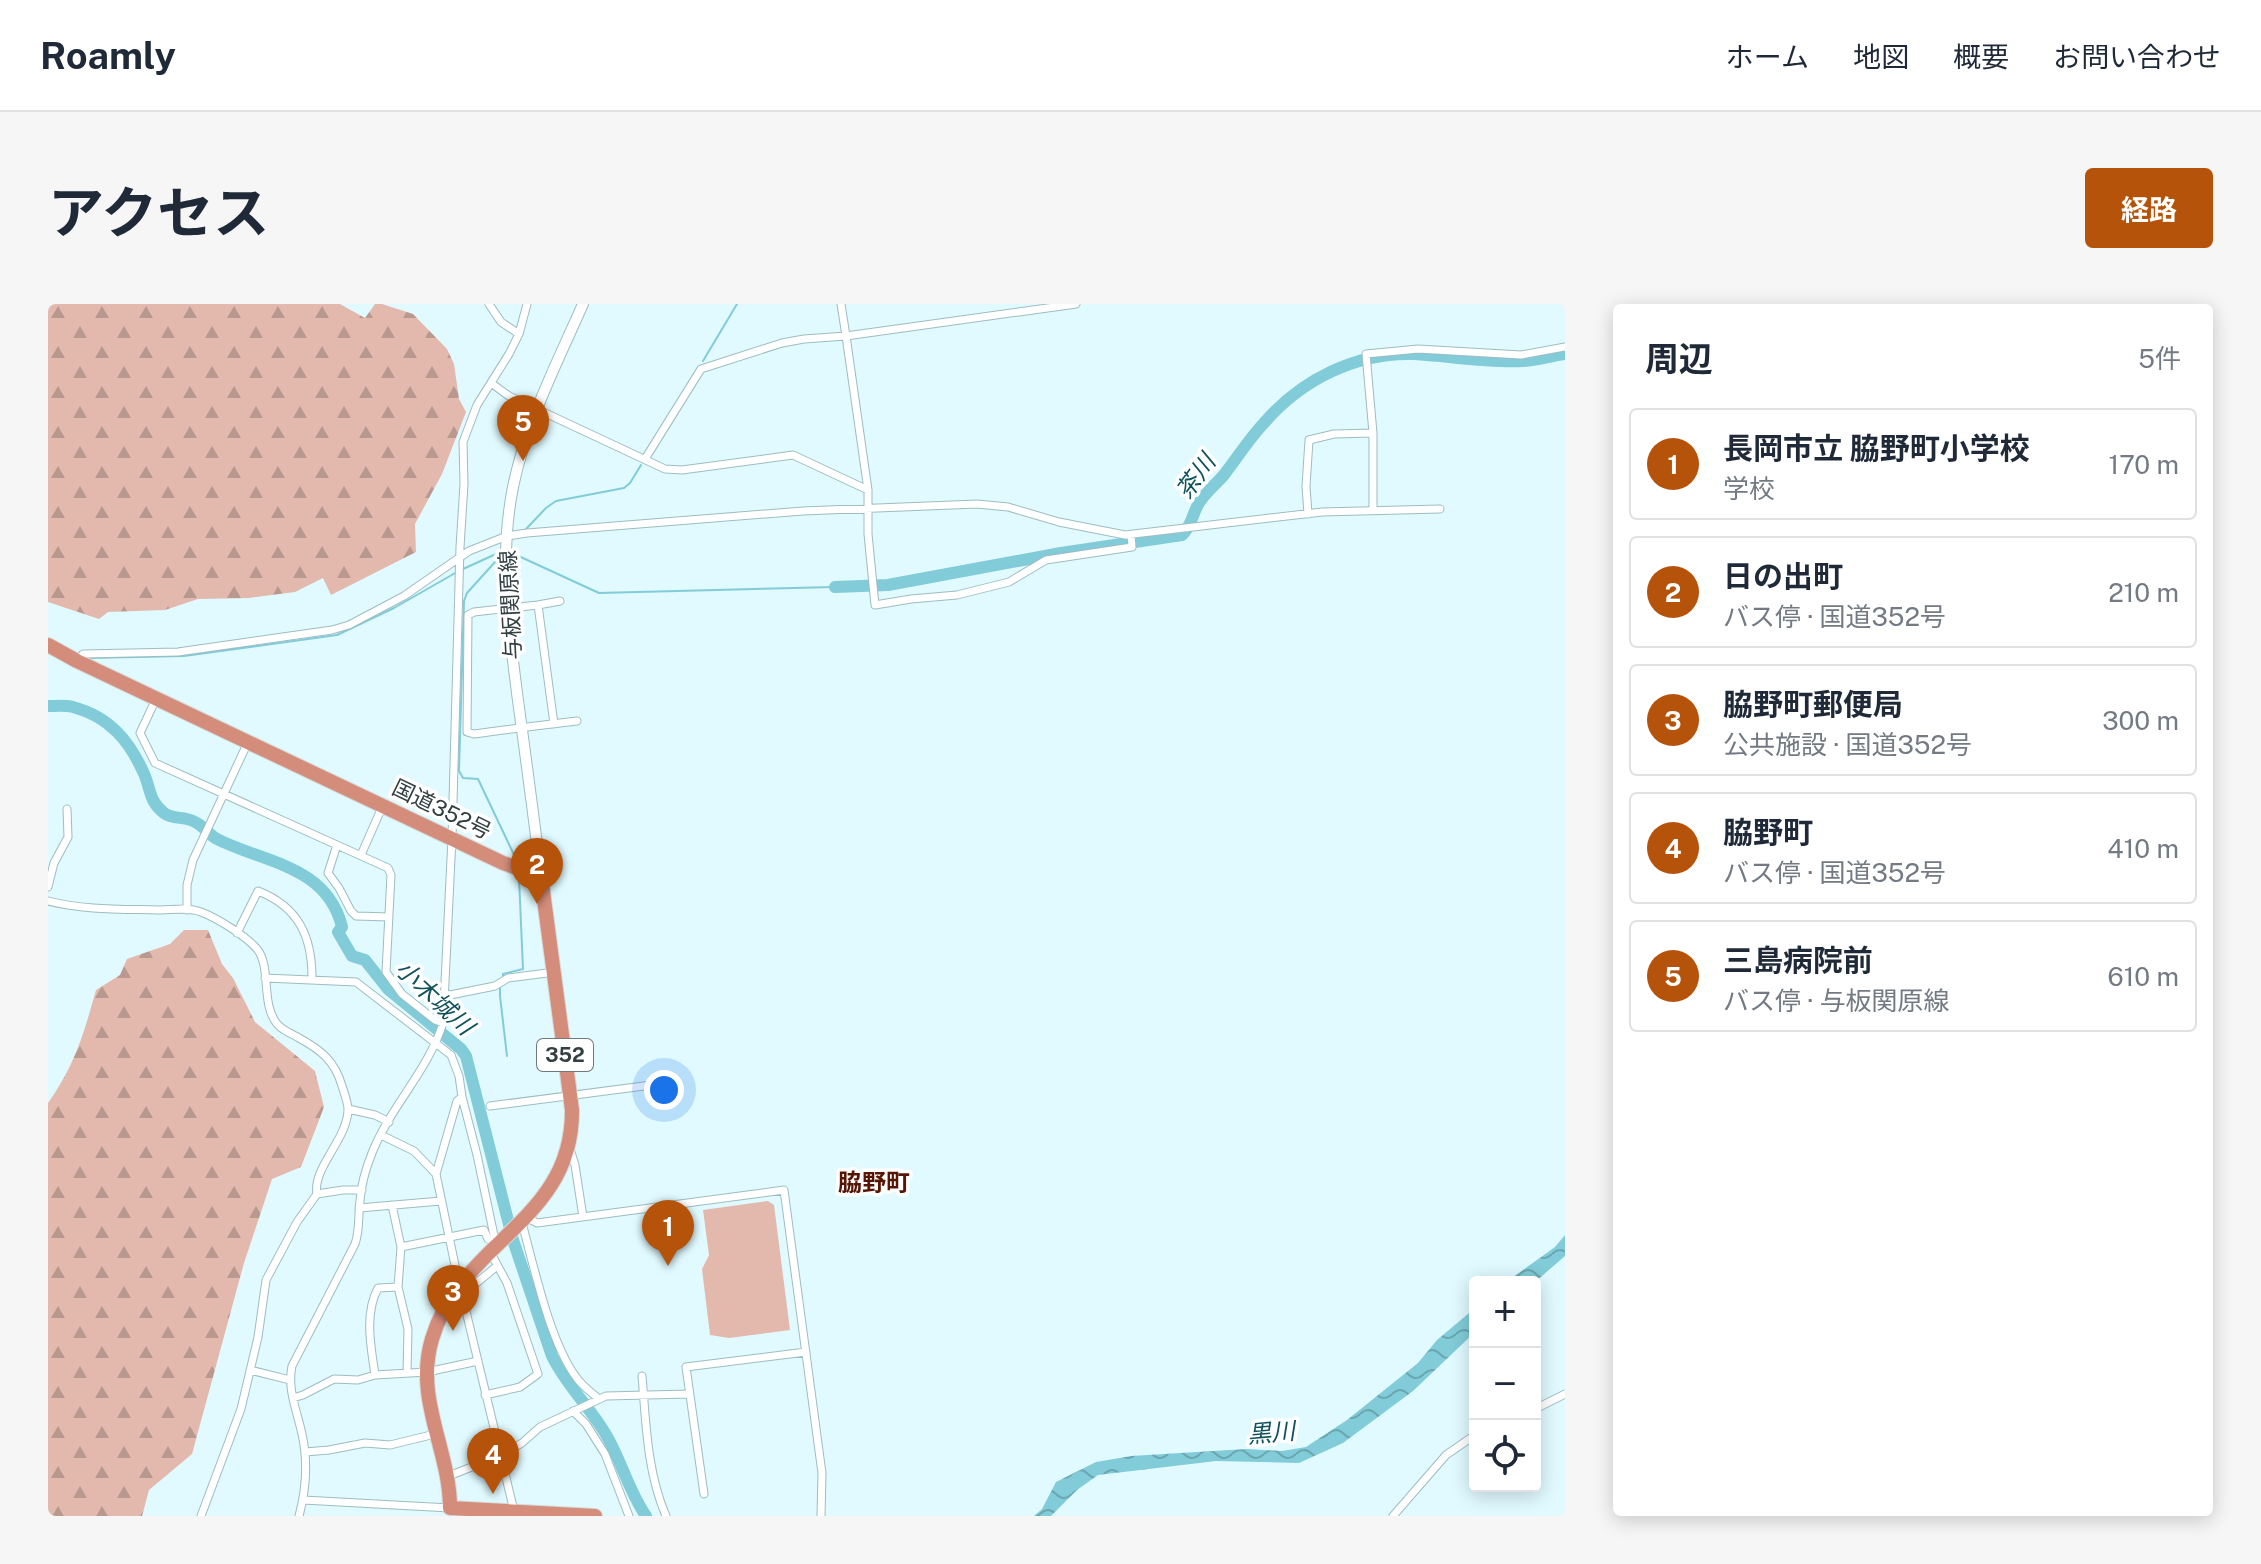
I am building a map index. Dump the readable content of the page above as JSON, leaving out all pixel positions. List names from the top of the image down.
{
  "streets": {
    "highway": ["国道352号", "352"],
    "main road": ["与板関原線"]
  },
  "crossings": [
    ["与板関原線", "国道352号"],
    ["与板関原線", "352"],
    ["国道352号", "352"]
  ],
  "districts": ["脇野町"],
  "water": ["茶川", "小木城川", "黒川"],
  "page": {
    "header": "Roamly",
    "nav": [
      "ホーム",
      "地図",
      "概要",
      "お問い合わせ"
    ],
    "title": "アクセス",
    "buttons": "経路",
    "heading": ["周辺", "5件"],
    "pins": [
      "5",
      "2",
      "1",
      "3",
      "4"
    ],
    "list": [
      {
        "mark": "1",
        "name": "長岡市立 脇野町小学校",
        "note": "学校",
        "value": "170 m"
      },
      {
        "mark": "2",
        "name": "日の出町",
        "note": "バス停 · 国道352号",
        "value": "210 m"
      },
      {
        "mark": "3",
        "name": "脇野町郵便局",
        "note": "公共施設 · 国道352号",
        "value": "300 m"
      },
      {
        "mark": "4",
        "name": "脇野町",
        "note": "バス停 · 国道352号",
        "value": "410 m"
      },
      {
        "mark": "5",
        "name": "三島病院前",
        "note": "バス停 · 与板関原線",
        "value": "610 m"
      }
    ],
    "map_buttons": ["+", "−"]
  }
}
